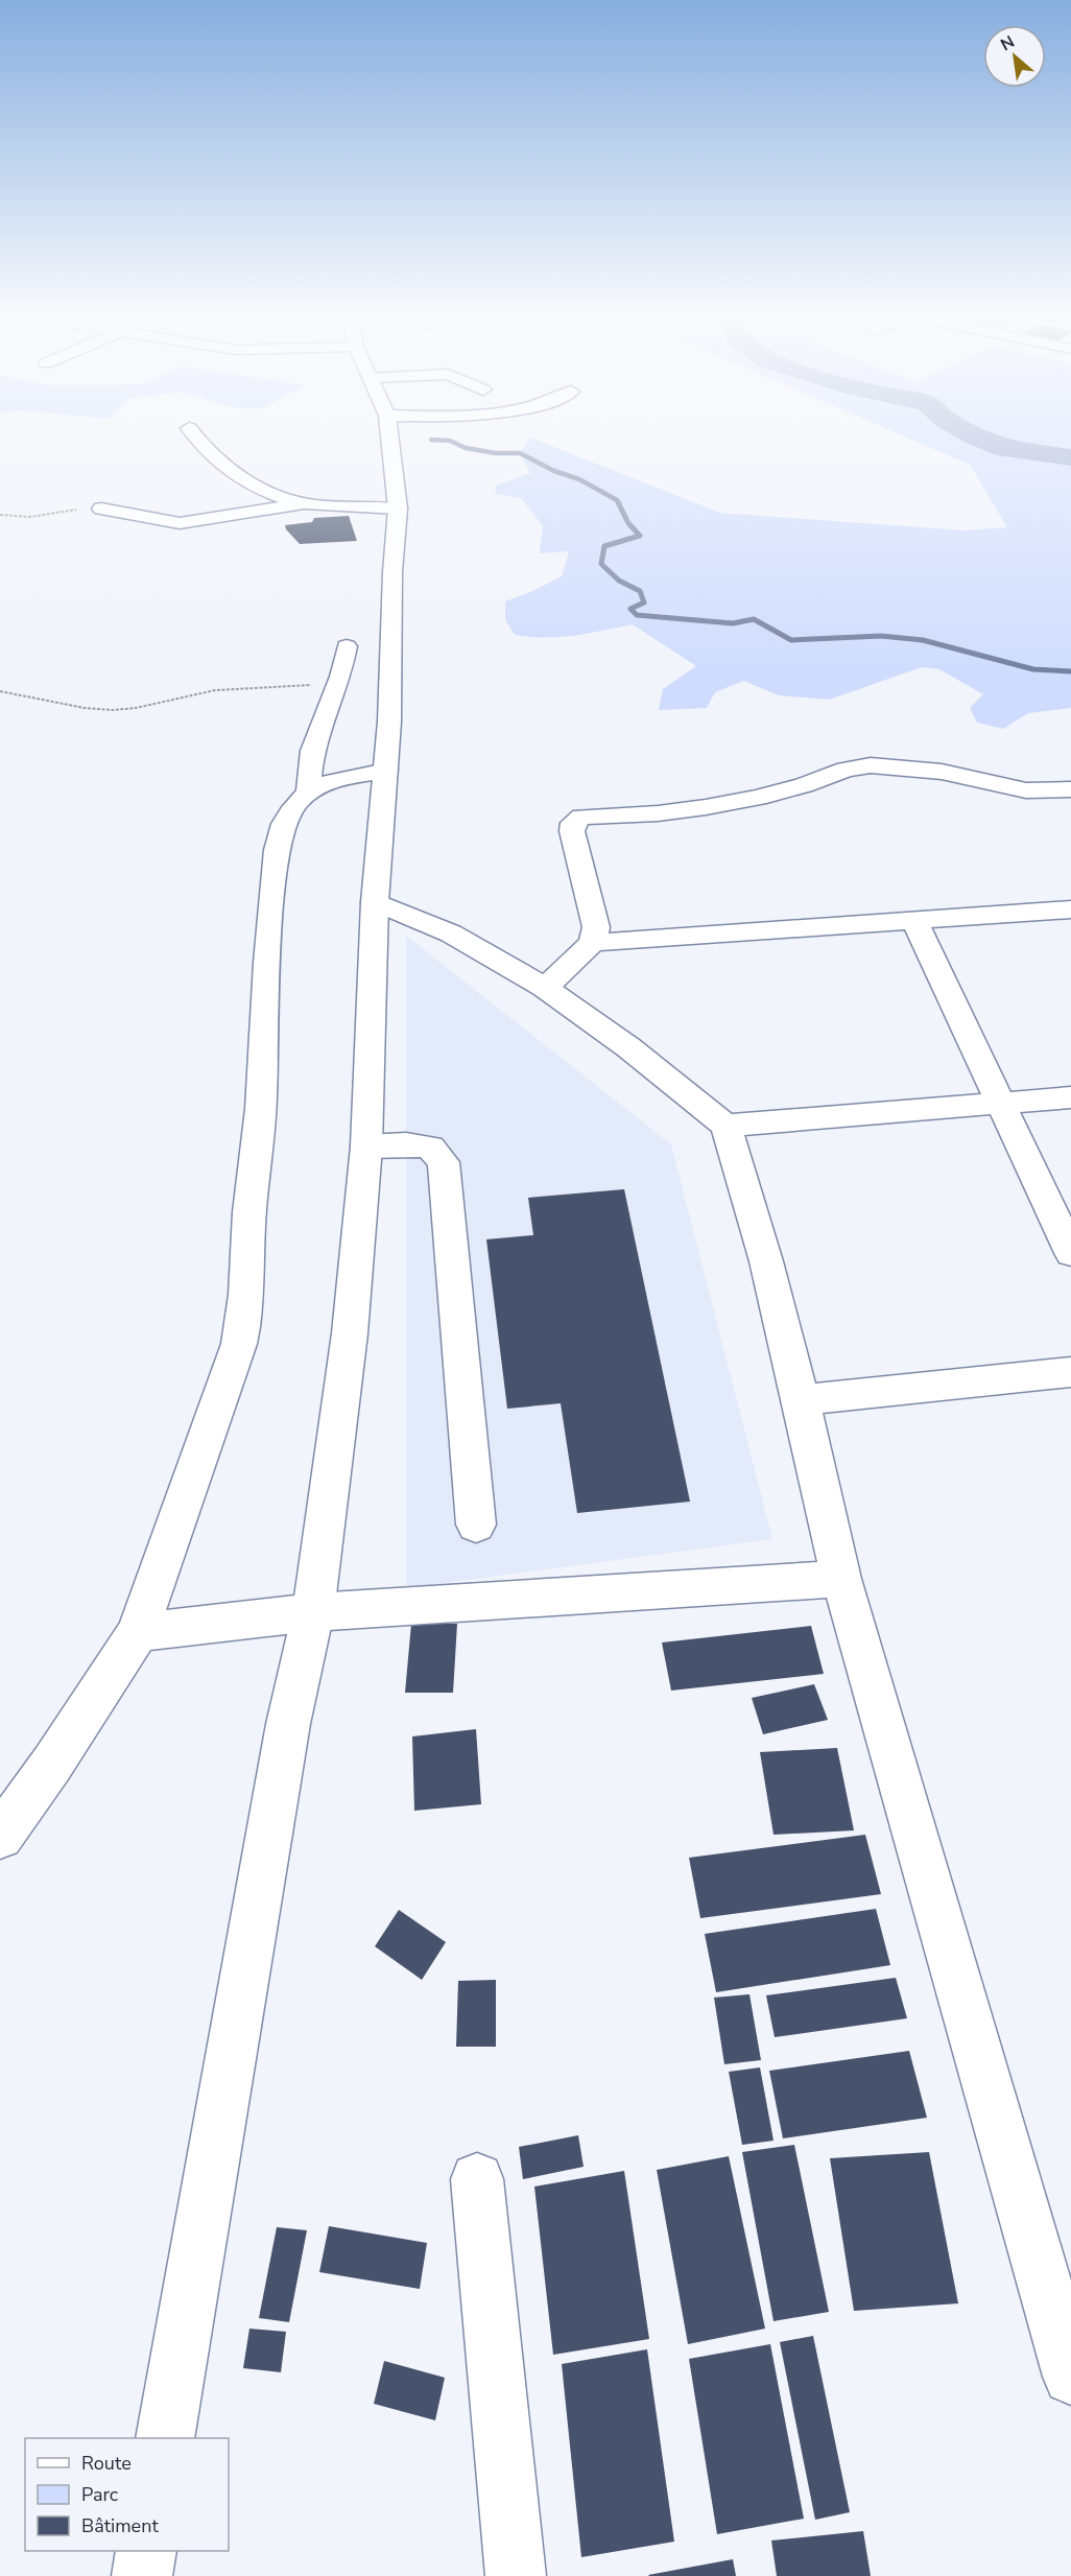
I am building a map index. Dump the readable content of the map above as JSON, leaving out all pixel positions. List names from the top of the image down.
{
  "legend": ["Route", "Parc", "Bâtiment"],
  "north": "top left"
}
